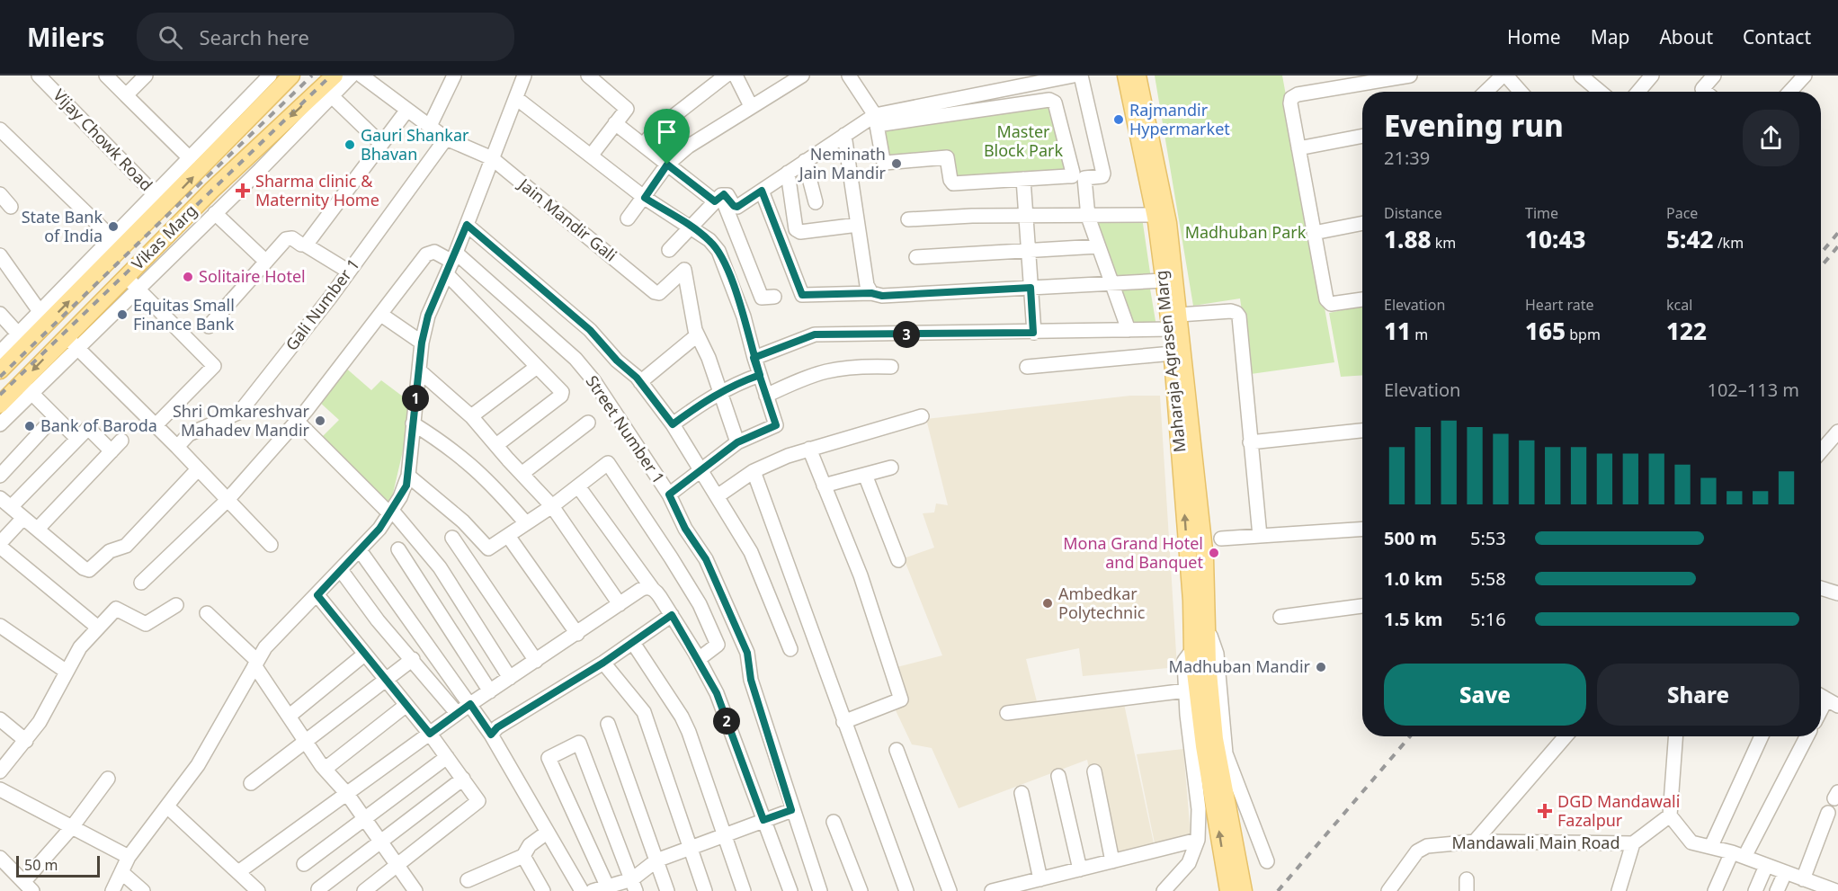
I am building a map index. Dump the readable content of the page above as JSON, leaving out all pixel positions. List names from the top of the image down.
{
  "streets": {
    "main road": ["Vikas Marg", "Maharaja Agrasen Marg"],
    "street": [
      "Vijay Chowk Road",
      "Jain Mandir Gali",
      "Gali Number 1",
      "Street Number 1",
      "Mandawali Main Road"
    ]
  },
  "crossings": [
    ["Vijay Chowk Road", "Vikas Marg"],
    ["Jain Mandir Gali", "Gali Number 1"]
  ],
  "parks": ["Master Block Park", "Madhuban Park"],
  "places": {
    "other": [
      "Rajmandir Hypermarket",
      "Gauri Shankar Bhavan",
      "Neminath Jain Mandir",
      "State Bank of India",
      "Solitaire Hotel",
      "Equitas Small Finance Bank",
      "Shri Omkareshvar Mahadev Mandir",
      "Bank of Baroda",
      "Mona Grand Hotel and Banquet",
      "Ambedkar Polytechnic",
      "Madhuban Mandir"
    ],
    "health": ["Sharma clinic & Maternity Home", "DGD Mandawali Fazalpur"]
  },
  "scale_bar": "50 m",
  "page": {
    "header": "Milers",
    "search": "Search here",
    "nav": [
      "Home",
      "Map",
      "About",
      "Contact"
    ],
    "heading": ["Evening run", "21:39"],
    "stats": [
      ["Distance", "1.88 km"],
      ["Time", "10:43"],
      ["Pace", "5:42 /km"],
      ["Elevation", "11 m"],
      ["Heart rate", "165 bpm"],
      ["kcal", "122"]
    ],
    "pins": ["3", "1", "2"],
    "chart": ["Elevation", "102–113 m"],
    "list": [
      {
        "name": "500 m",
        "note": "5:53"
      },
      {
        "name": "1.0 km",
        "note": "5:58"
      },
      {
        "name": "1.5 km",
        "note": "5:16"
      }
    ],
    "buttons": ["Save", "Share"],
    "scale": "50 m"
  }
}
